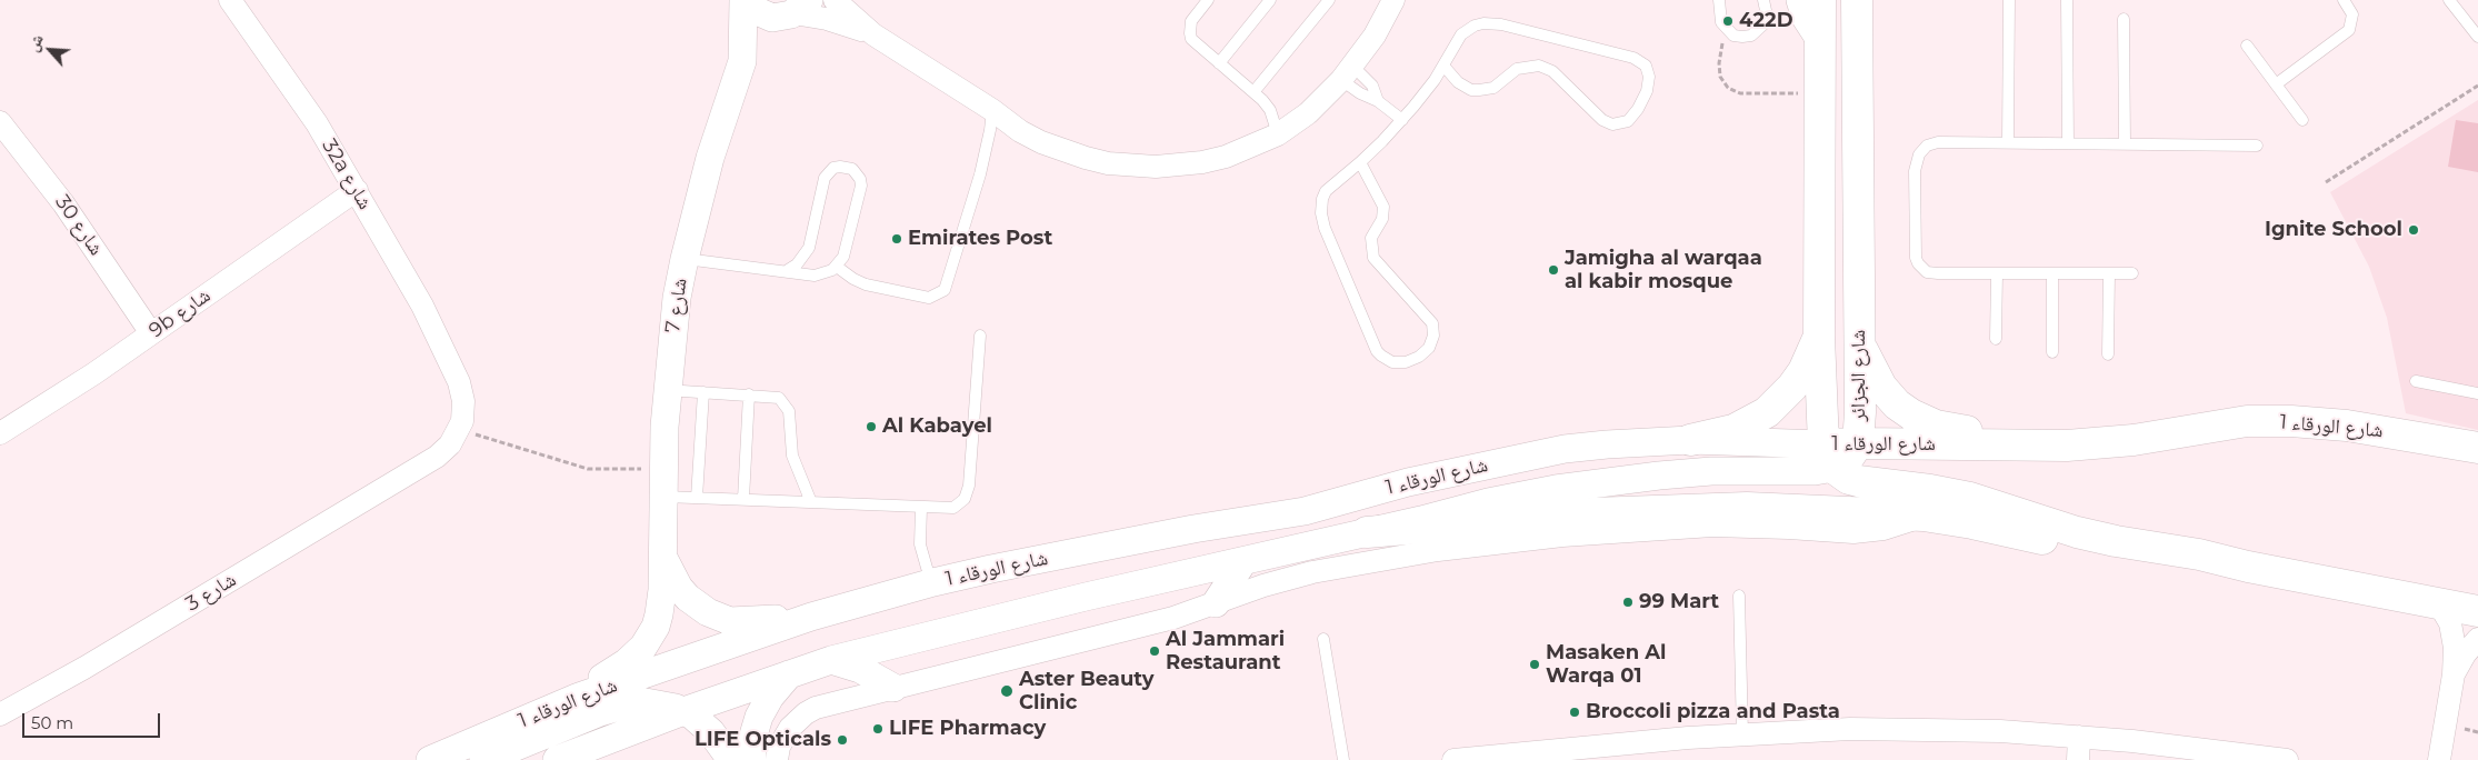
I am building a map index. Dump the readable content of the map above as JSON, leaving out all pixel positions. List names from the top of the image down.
{
  "streets": {
    "main road": ["شارع الجزائر", "شارع الورقاء 1"],
    "street": [
      "32a شارع",
      "شارع 30",
      "شارع 7",
      "9b شارع",
      "شارع 3"
    ]
  },
  "crossings": [
    ["32a شارع", "9b شارع"],
    ["32a شارع", "شارع 3"],
    ["شارع 30", "9b شارع"],
    ["شارع 7", "شارع الورقاء 1"],
    ["شارع الجزائر", "شارع الورقاء 1"]
  ],
  "places": [
    "422D",
    "Ignite School",
    "Emirates Post",
    "Jamigha al warqaa al kabir mosque",
    "Al Kabayel",
    "99 Mart",
    "Al Jammari Restaurant",
    "Masaken Al Warqa 01",
    "Aster Beauty Clinic",
    "Broccoli pizza and Pasta",
    "LIFE Pharmacy",
    "LIFE Opticals"
  ],
  "scale_bar": "50 m",
  "north": "top left"
}
